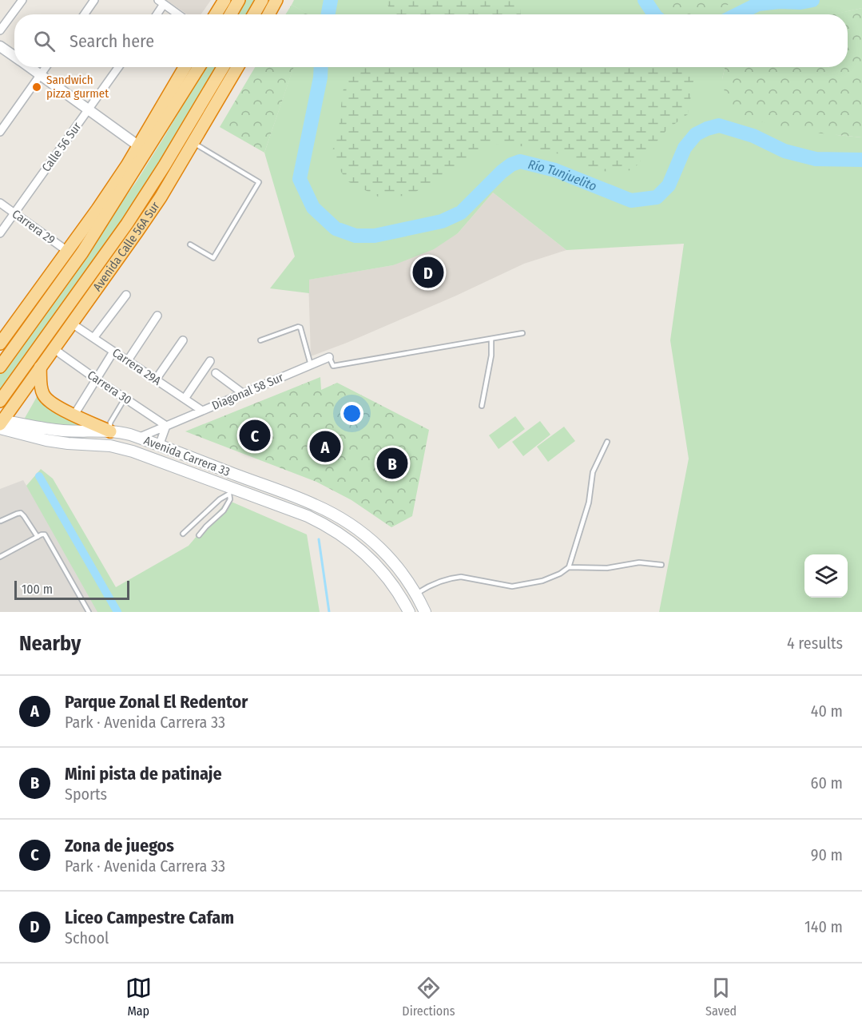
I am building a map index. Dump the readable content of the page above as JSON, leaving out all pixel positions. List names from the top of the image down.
{
  "streets": {
    "highway": ["Avenida Calle 56A Sur"],
    "main road": ["Avenida Carrera 33"],
    "street": [
      "Calle 56 Sur",
      "Carrera 29",
      "Carrera 29A",
      "Carrera 30",
      "Diagonal 58 Sur"
    ]
  },
  "crossings": [
    ["Calle 56 Sur", "Carrera 29"],
    ["Avenida Calle 56A Sur", "Carrera 29A"],
    ["Avenida Calle 56A Sur", "Carrera 30"],
    ["Avenida Calle 56A Sur", "Avenida Carrera 33"],
    ["Carrera 29A", "Diagonal 58 Sur"],
    ["Carrera 30", "Diagonal 58 Sur"],
    ["Diagonal 58 Sur", "Avenida Carrera 33"]
  ],
  "water": ["Río Tunjuelito"],
  "places": ["Sandwich pizza gurmet"],
  "scale_bar": "100 m",
  "page": {
    "search": "Search here",
    "pins": [
      "D",
      "C",
      "A",
      "B"
    ],
    "scale": "100 m",
    "heading": ["Nearby", "4 results"],
    "list": [
      {
        "mark": "A",
        "name": "Parque Zonal El Redentor",
        "note": "Park · Avenida Carrera 33",
        "value": "40 m"
      },
      {
        "mark": "B",
        "name": "Mini pista de patinaje",
        "note": "Sports",
        "value": "60 m"
      },
      {
        "mark": "C",
        "name": "Zona de juegos",
        "note": "Park · Avenida Carrera 33",
        "value": "90 m"
      },
      {
        "mark": "D",
        "name": "Liceo Campestre Cafam",
        "note": "School",
        "value": "140 m"
      }
    ],
    "nav": ["Map", "Directions", "Saved"]
  }
}
